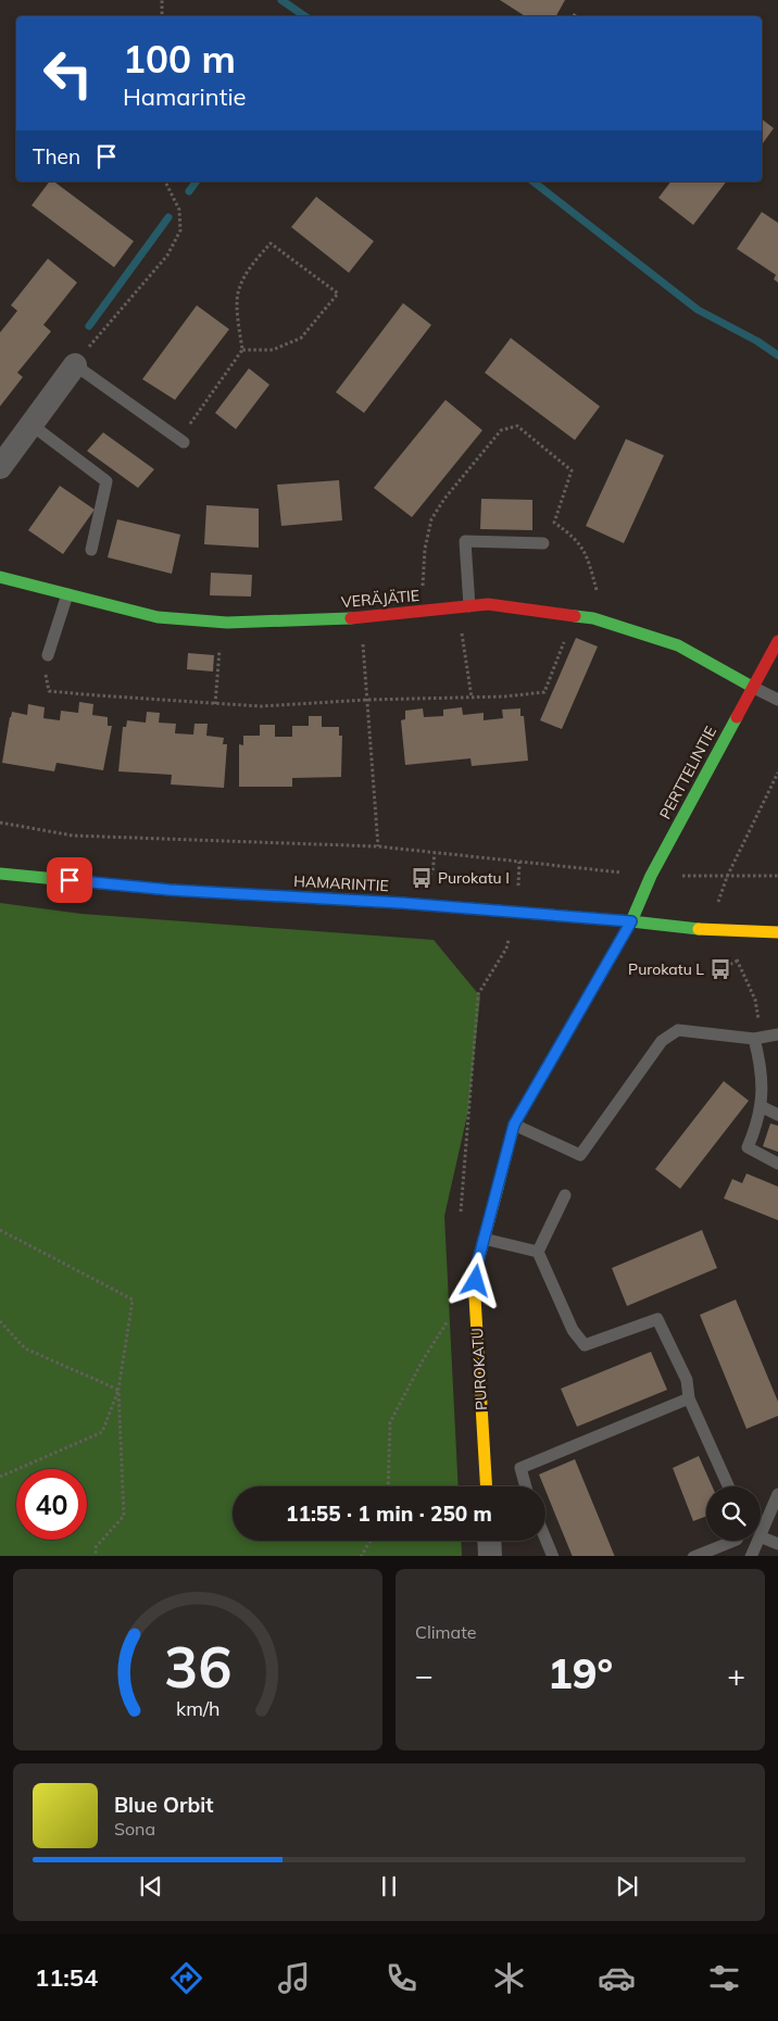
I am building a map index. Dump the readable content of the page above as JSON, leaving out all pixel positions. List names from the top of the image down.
{
  "streets": {
    "street": [
      "VERÄJÄTIE",
      "PERTTELINTIE",
      "HAMARINTIE",
      "PUROKATU"
    ]
  },
  "crossings": [
    ["VERÄJÄTIE", "PERTTELINTIE"],
    ["PERTTELINTIE", "HAMARINTIE"],
    ["PERTTELINTIE", "PUROKATU"],
    ["HAMARINTIE", "PUROKATU"]
  ],
  "places": {
    "bus stop": ["Purokatu I", "Purokatu L"]
  },
  "page": {
    "turn": ["100 m", "Hamarintie"],
    "then": "Then",
    "limit": "40",
    "trip": "11:55 · 1 min · 250 m",
    "tile": "Climate",
    "heat": ["−", "19°", "+"],
    "song": ["Blue Orbit", "Sona"],
    "tabs": "11:54",
    "gauge": ["36", "km/h"]
  }
}
